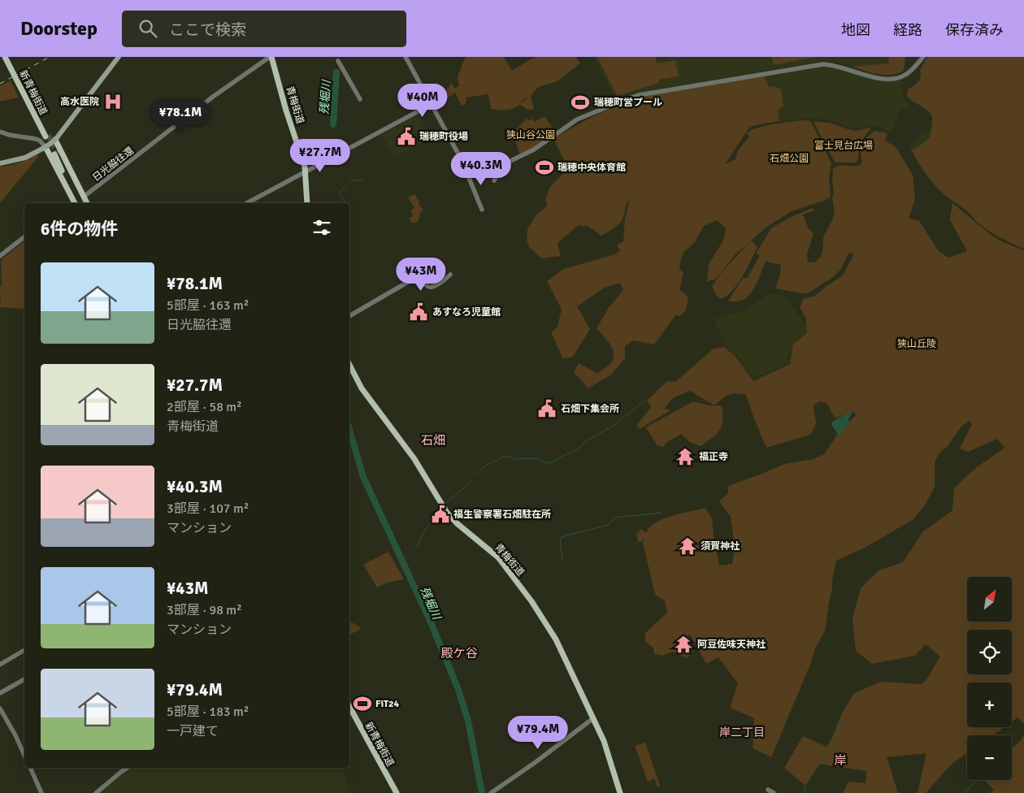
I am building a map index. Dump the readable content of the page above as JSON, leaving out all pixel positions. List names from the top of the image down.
{
  "streets": {
    "main road": ["新青梅街道", "青梅街道"],
    "street": ["日光脇往還"]
  },
  "crossings": [
    ["青梅街道", "日光脇往還"]
  ],
  "districts": [
    "石畑",
    "殿ケ谷",
    "岸二丁目",
    "岸"
  ],
  "water": ["残堀川"],
  "parks": [
    "狭山谷公園",
    "富士見台広場",
    "石畑公園",
    "狭山丘陵"
  ],
  "places": {
    "hospital": ["高水医院"],
    "sports": ["瑞穂町営プール", "瑞穂中央体育館", "FiT24"],
    "public building": [
      "瑞穂町役場",
      "あすなろ児童館",
      "石畑下集会所",
      "福生警察署石畑駐在所"
    ],
    "temple": ["福正寺", "須賀神社", "阿豆佐味天神社"]
  },
  "north": "top right",
  "page": {
    "header": "Doorstep",
    "search": "ここで検索",
    "nav": ["地図", "経路", "保存済み"],
    "price": [
      "¥40M",
      "¥78.1M",
      "¥27.7M",
      "¥40.3M",
      "¥43M",
      "¥79.4M"
    ],
    "heading": "6件の物件",
    "list": [
      {
        "name": "¥78.1M",
        "note": "5部屋 · 163 m² · 日光脇往還"
      },
      {
        "name": "¥27.7M",
        "note": "2部屋 · 58 m² · 青梅街道"
      },
      {
        "name": "¥40.3M",
        "note": "3部屋 · 107 m² · マンション"
      },
      {
        "name": "¥43M",
        "note": "3部屋 · 98 m² · マンション"
      },
      {
        "name": "¥79.4M",
        "note": "5部屋 · 183 m² · 一戸建て"
      }
    ],
    "map_buttons": ["+", "−"]
  }
}
